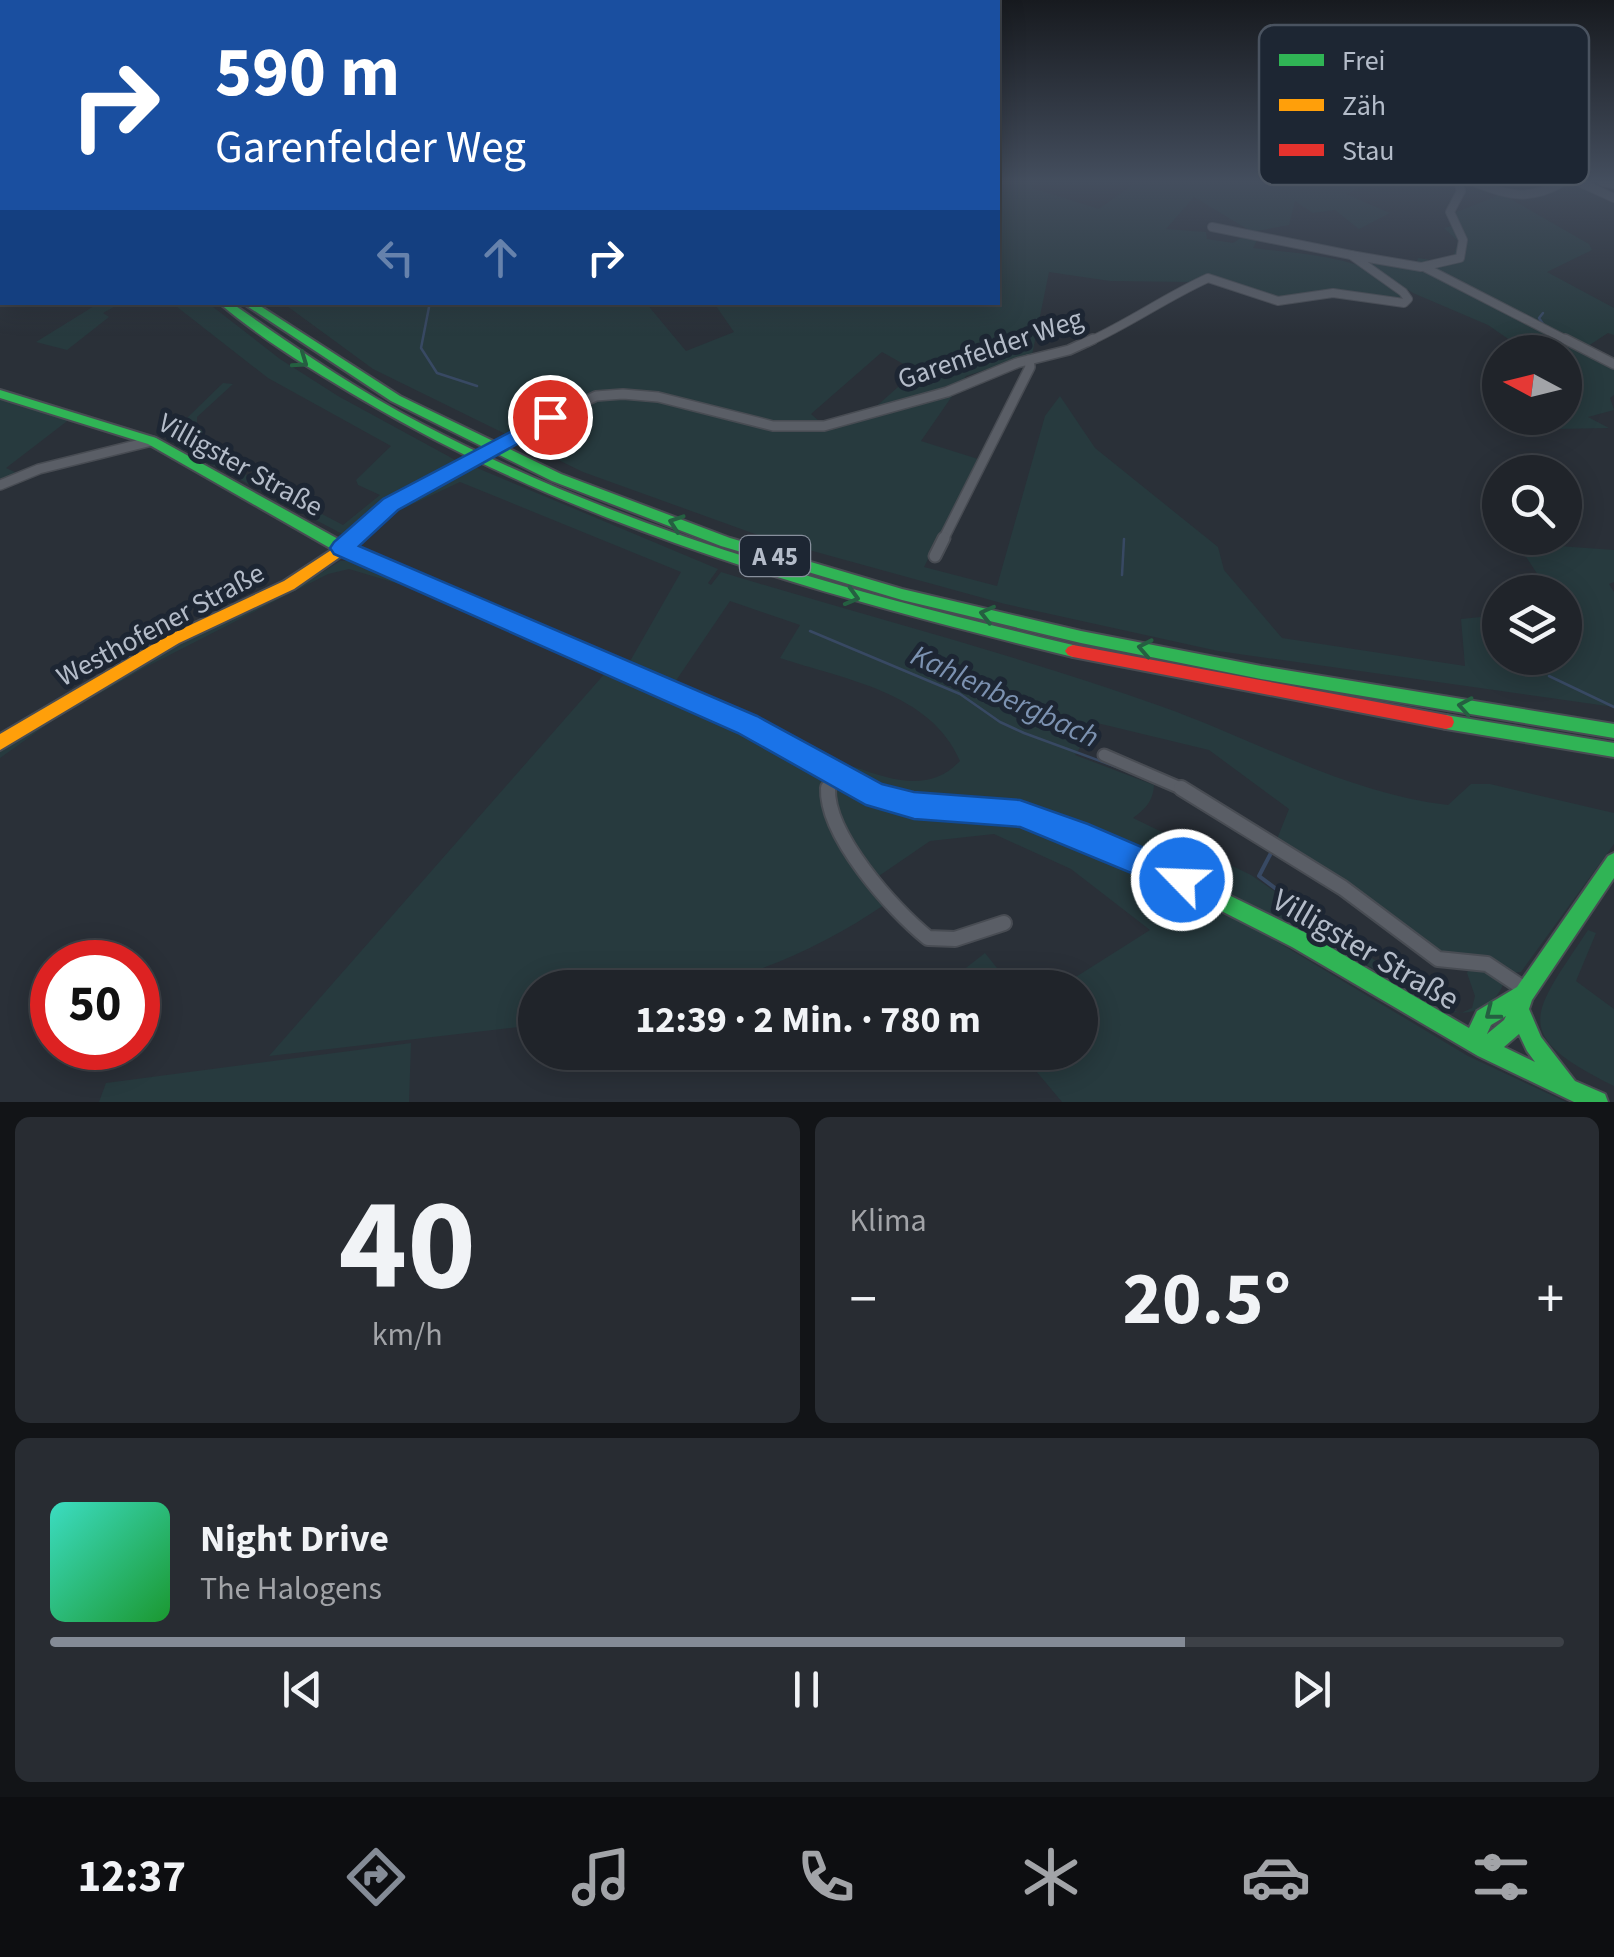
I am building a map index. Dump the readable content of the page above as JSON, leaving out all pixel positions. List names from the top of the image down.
{
  "streets": {
    "main road": ["Villigster Straße", "A 45", "Westhofener Straße"],
    "street": ["Garenfelder Weg"]
  },
  "crossings": [
    ["Garenfelder Weg", "Villigster Straße"],
    ["Garenfelder Weg", "Westhofener Straße"],
    ["Villigster Straße", "Westhofener Straße"]
  ],
  "water": ["Kahlenbergbach"],
  "legend": ["Frei", "Zäh", "Stau"],
  "north": "left",
  "page": {
    "turn": ["590 m", "Garenfelder Weg"],
    "limit": "50",
    "trip": "12:39 · 2 Min. · 780 m",
    "tile": [
      ["40", "km/h"],
      "Klima"
    ],
    "heat": ["−", "20.5°", "+"],
    "song": ["Night Drive", "The Halogens"],
    "tabs": "12:37"
  }
}
